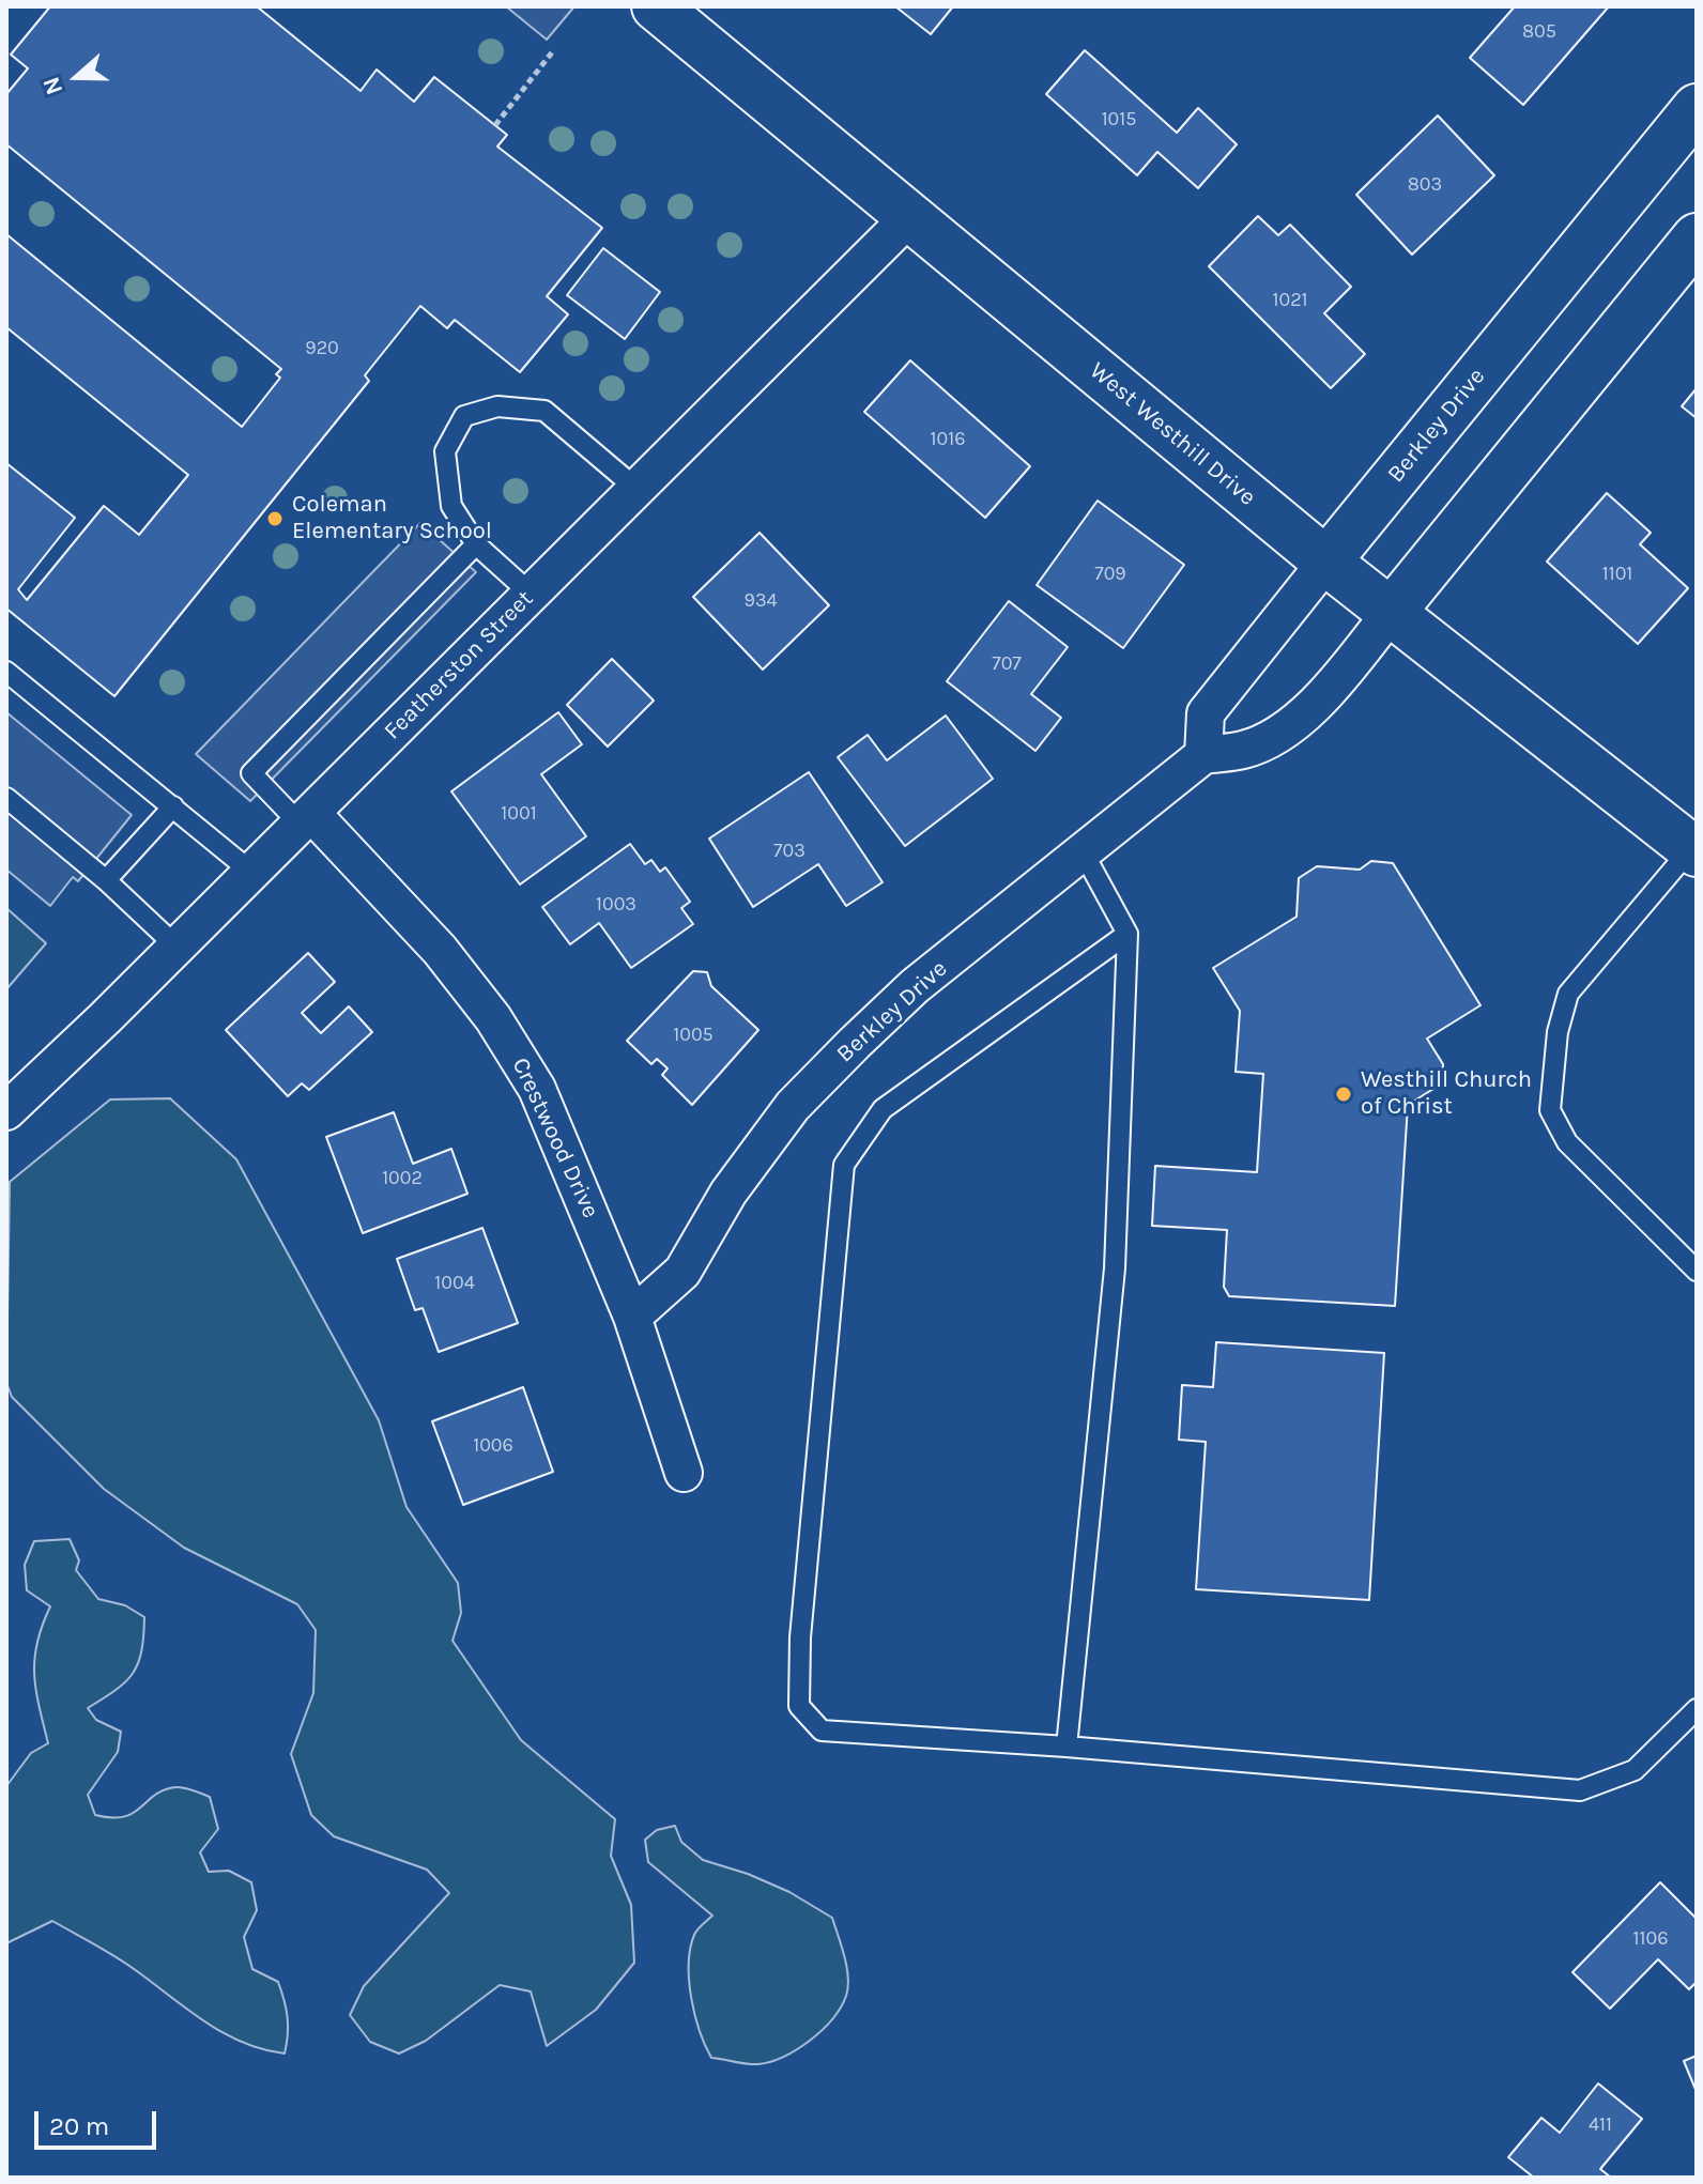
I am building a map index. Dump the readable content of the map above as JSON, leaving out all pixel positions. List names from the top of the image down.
{
  "streets": {
    "street": [
      "Berkley Drive",
      "West Westhill Drive",
      "Featherston Street",
      "Crestwood Drive"
    ]
  },
  "crossings": [
    ["Berkley Drive", "West Westhill Drive"],
    ["Berkley Drive", "Crestwood Drive"],
    ["West Westhill Drive", "Featherston Street"],
    ["Featherston Street", "Crestwood Drive"]
  ],
  "places": ["Coleman Elementary School", "Westhill Church of Christ"],
  "house_numbers": [
    "805",
    "1015",
    "803",
    "1021",
    "920",
    "1016",
    "709",
    "1101",
    "934",
    "707",
    "1001",
    "703",
    "1003",
    "1005",
    "1002",
    "1004",
    "1006",
    "1106",
    "411"
  ],
  "scale_bar": "20 m",
  "north": "left"
}
